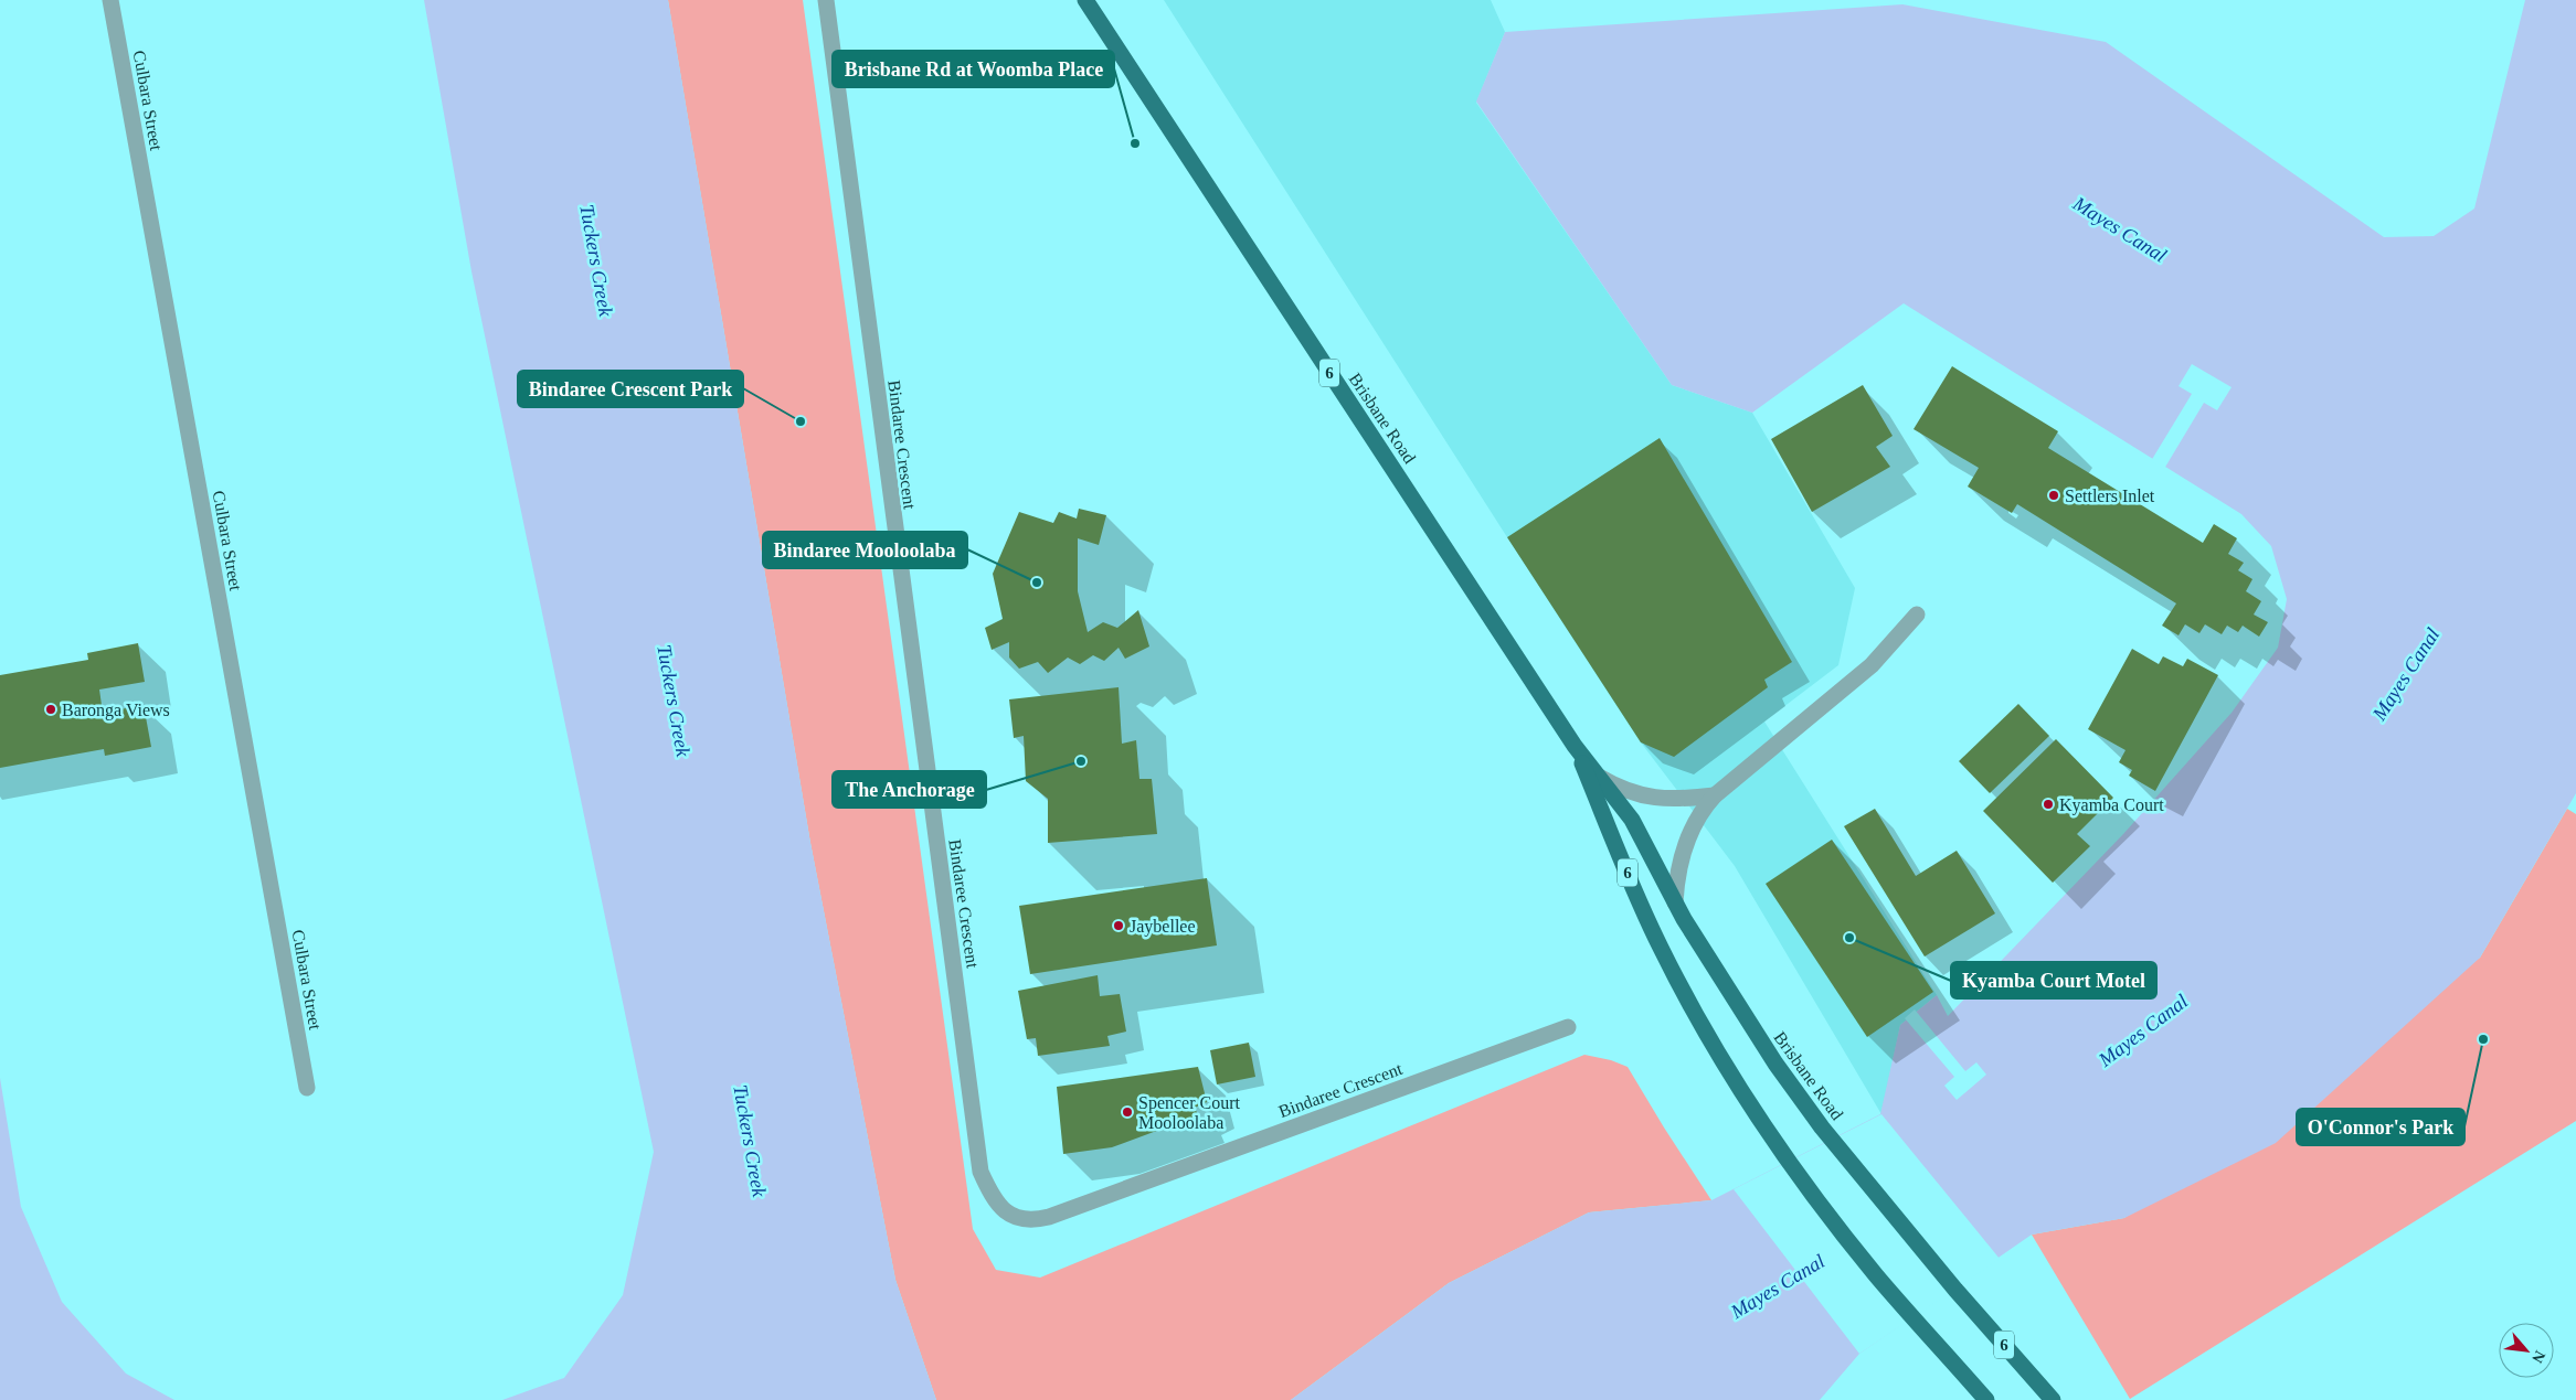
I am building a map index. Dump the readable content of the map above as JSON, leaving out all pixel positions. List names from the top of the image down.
{
  "streets": {
    "main road": ["6", "Brisbane Road"],
    "street": ["Culbara Street", "Bindaree Crescent"]
  },
  "water": ["Mayes Canal", "Tuckers Creek"],
  "places": [
    "Brisbane Rd at Woomba Place",
    "Bindaree Crescent Park",
    "Settlers Inlet",
    "Bindaree Mooloolaba",
    "Baronga Views",
    "The Anchorage",
    "Kyamba Court",
    "Jaybellee",
    "Kyamba Court Motel",
    "O'Connor's Park",
    "Spencer Court Mooloolaba"
  ],
  "north": "bottom right"
}
